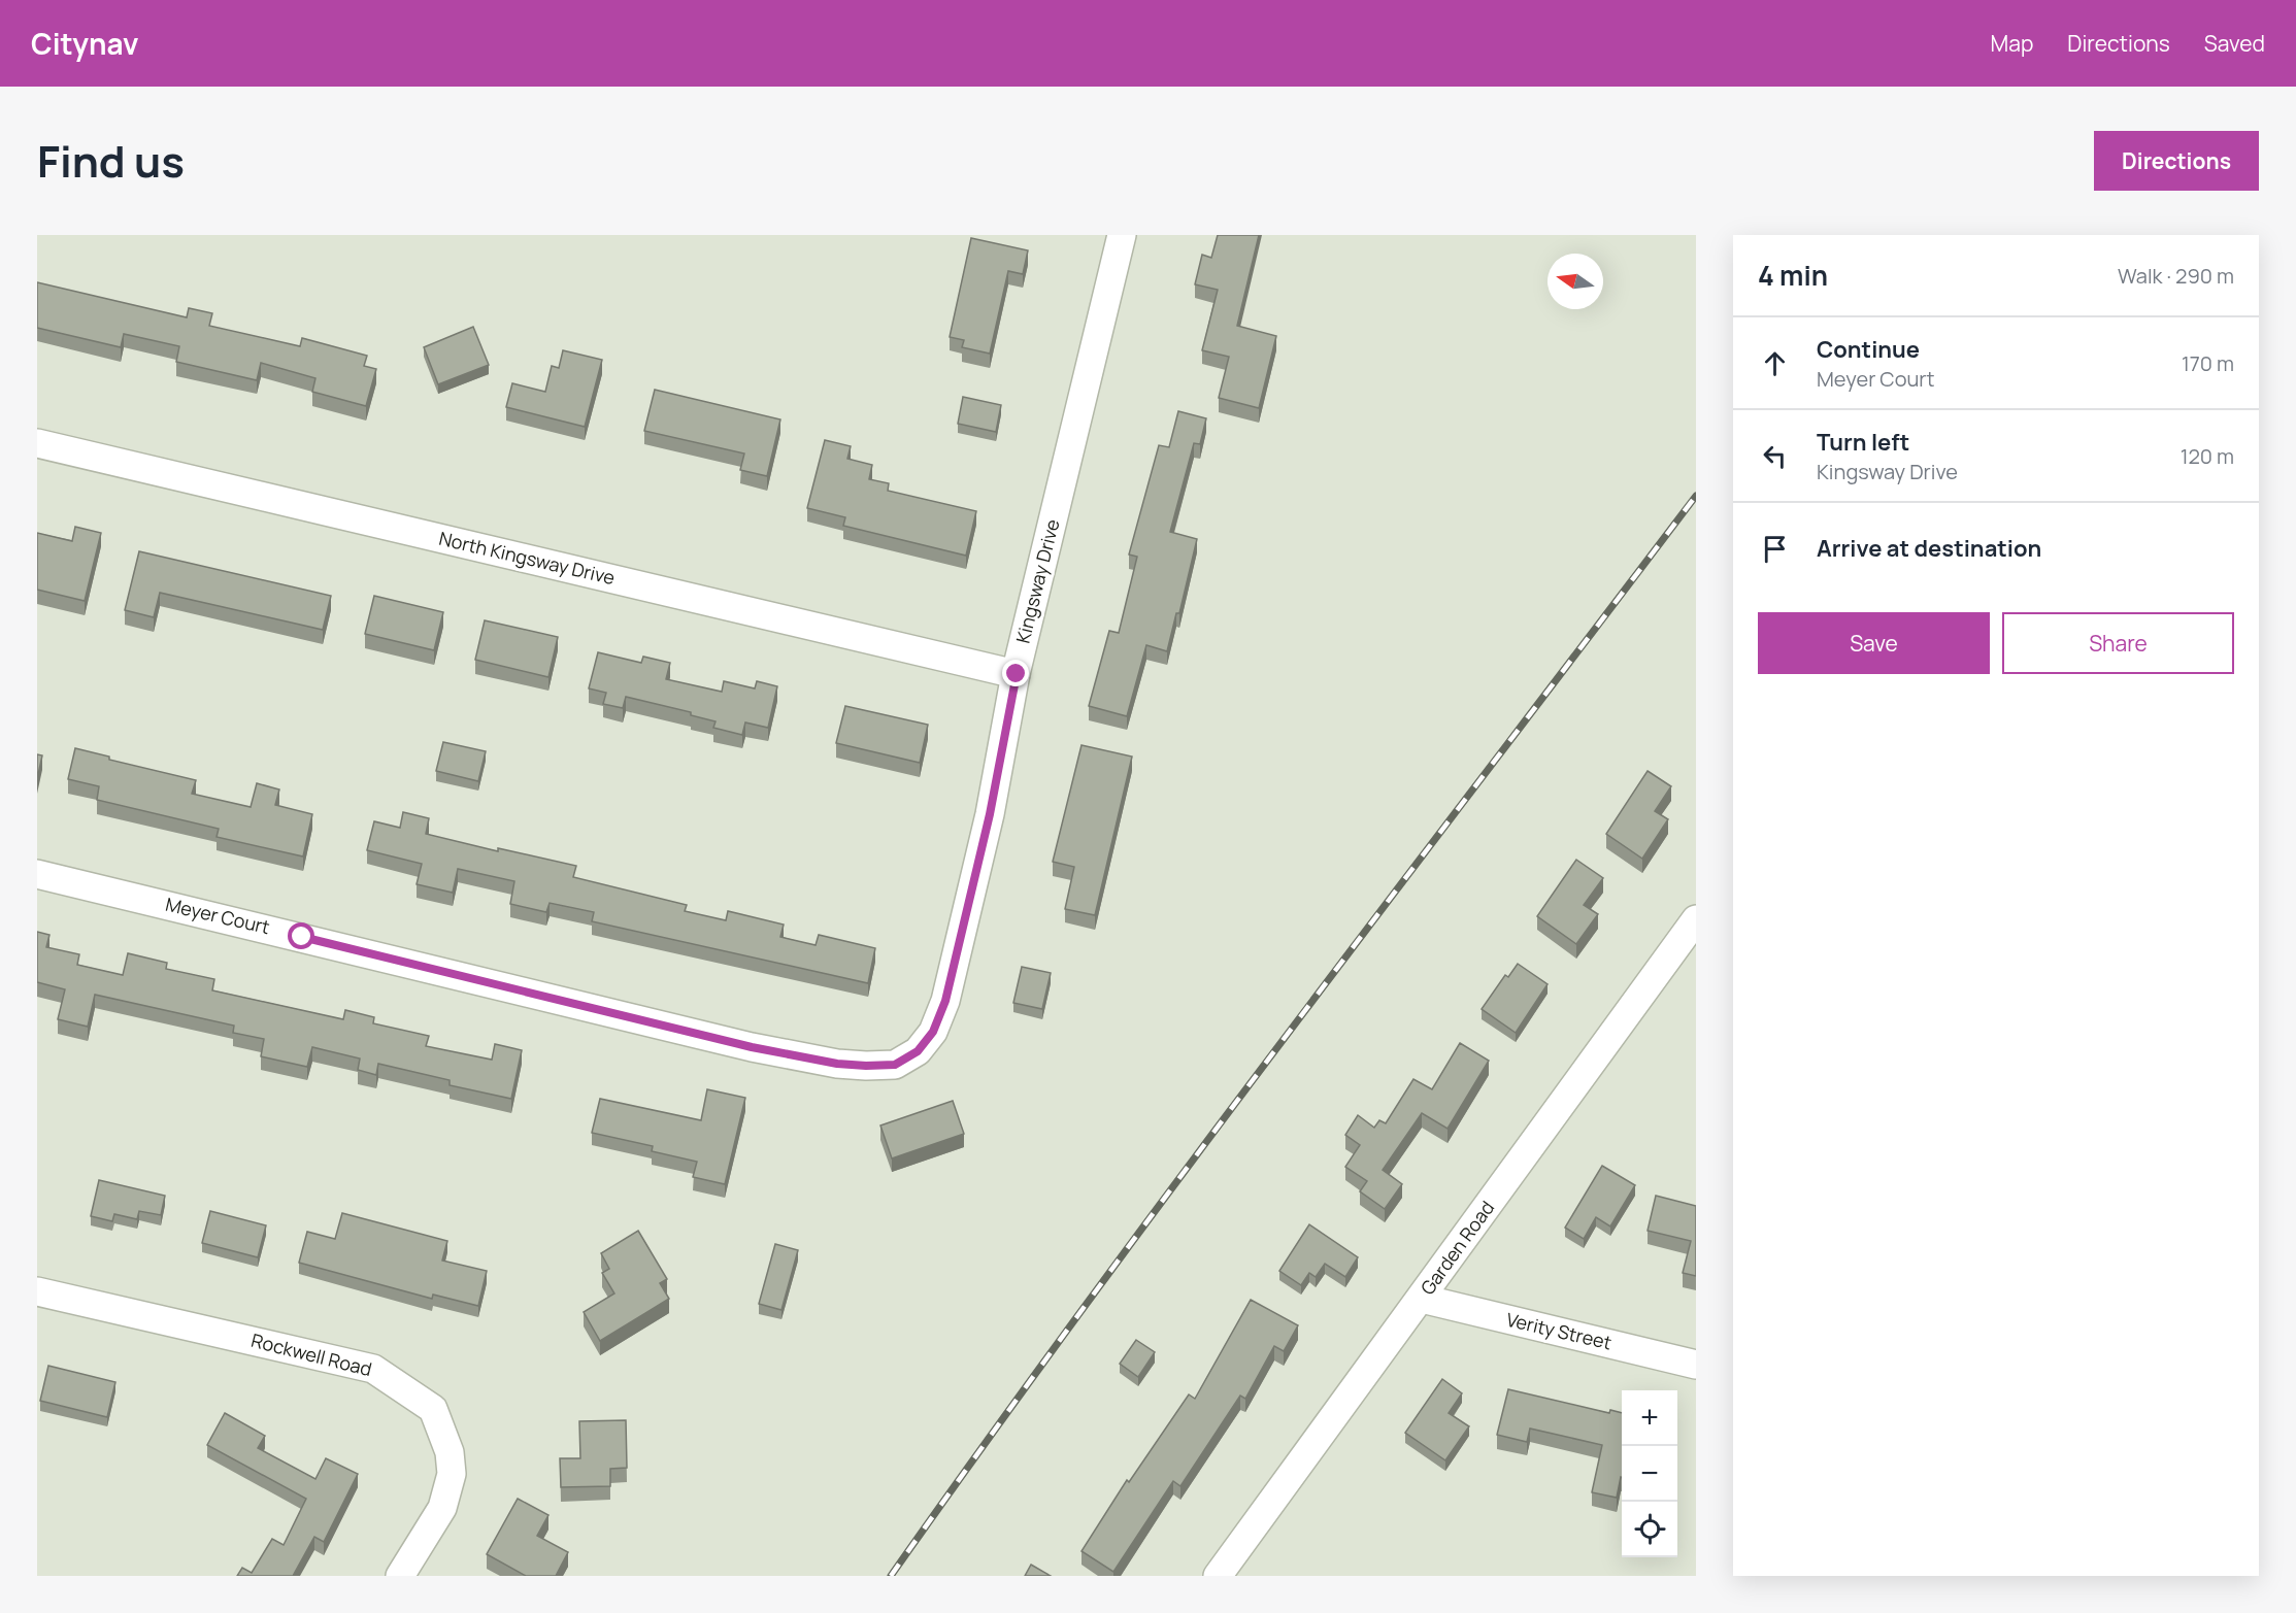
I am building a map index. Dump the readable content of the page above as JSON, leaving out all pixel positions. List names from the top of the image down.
{
  "streets": {
    "street": [
      "North Kingsway Drive",
      "Kingsway Drive",
      "Meyer Court",
      "Garden Road",
      "Verity Street",
      "Rockwell Road"
    ]
  },
  "crossings": [
    ["North Kingsway Drive", "Kingsway Drive"],
    ["Kingsway Drive", "Meyer Court"],
    ["Garden Road", "Verity Street"]
  ],
  "north": "left",
  "page": {
    "header": "Citynav",
    "nav": ["Map", "Directions", "Saved"],
    "title": "Find us",
    "buttons": [
      "Directions",
      ["Save", "Share"]
    ],
    "heading": ["4 min", "Walk · 290 m"],
    "list": [
      ["Continue", "Meyer Court", "170 m"],
      ["Turn left", "Kingsway Drive", "120 m"],
      "Arrive at destination"
    ],
    "map_buttons": ["+", "−"]
  }
}
